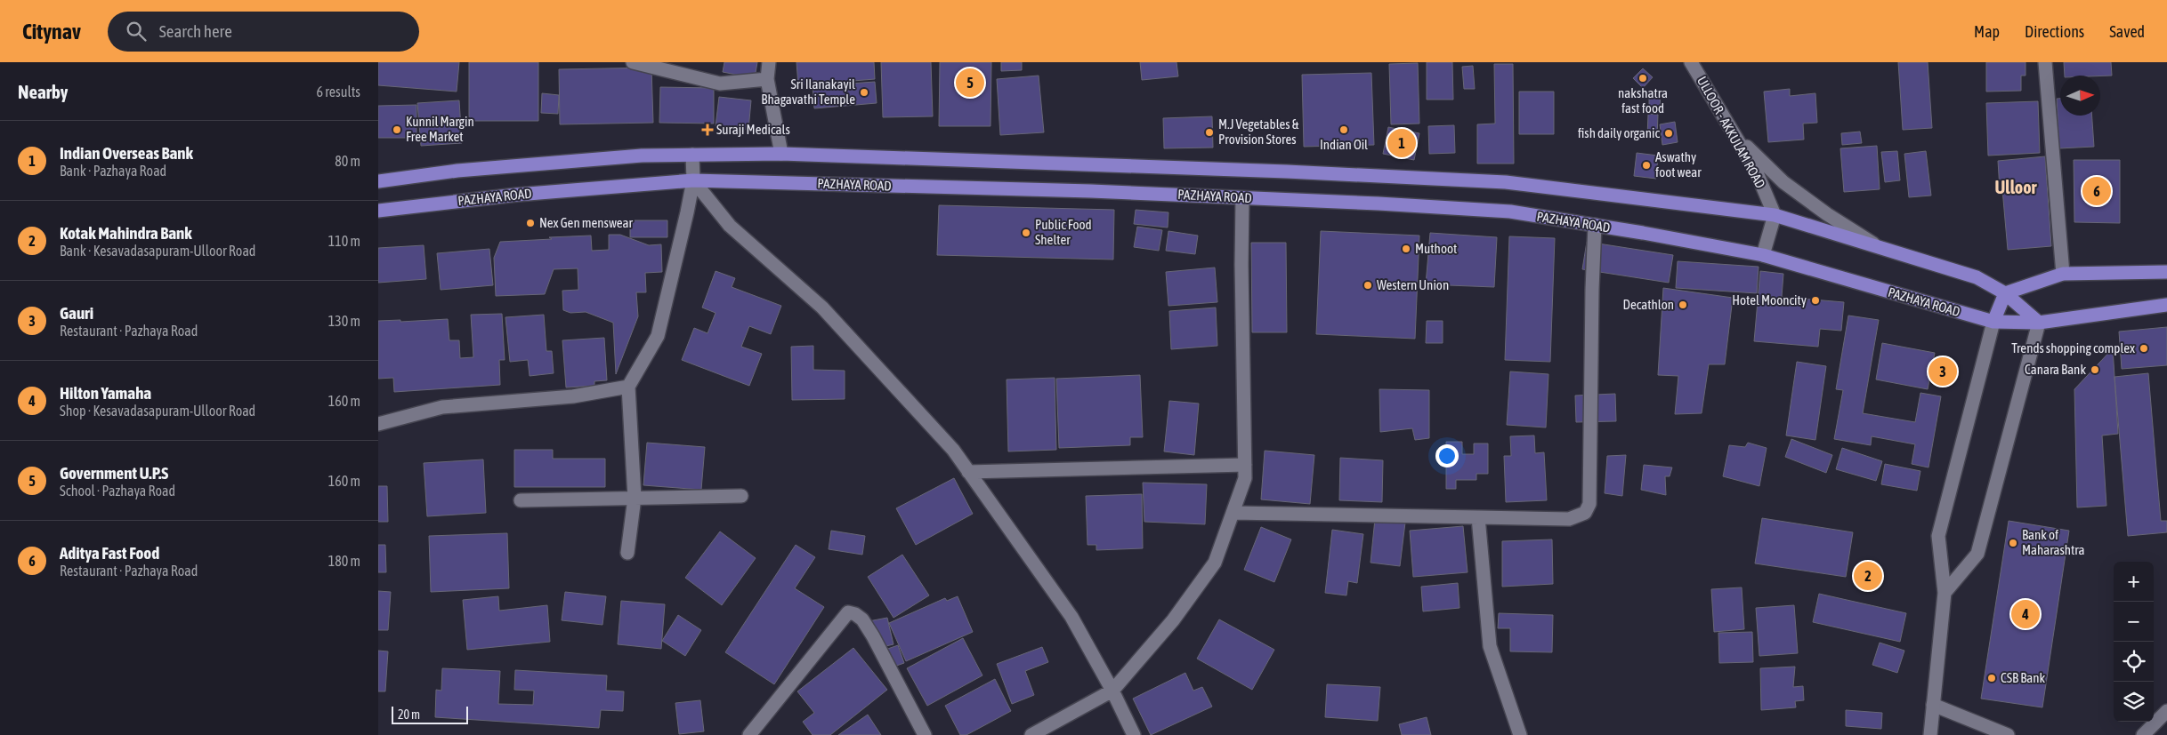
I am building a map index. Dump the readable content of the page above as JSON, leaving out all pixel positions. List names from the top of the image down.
{
  "streets": {
    "main road": ["PAZHAYA ROAD"],
    "street": ["ULLOOR - AKKULAM ROAD"]
  },
  "districts": ["Ulloor"],
  "places": {
    "other": [
      "nakshatra fast food",
      "Sri Ilanakayil Bhagavathi Temple",
      "Kunnil Margin Free Market",
      "Indian Oil",
      "M.J Vegetables & Provision Stores",
      "fish daily organic",
      "Aswathy foot wear",
      "Nex Gen menswear",
      "Public Food Shelter",
      "Muthoot",
      "Western Union",
      "Hotel Mooncity",
      "Decathlon",
      "Trends shopping complex",
      "Canara Bank",
      "Bank of Maharashtra",
      "CSB Bank"
    ],
    "health": ["Suraji Medicals"]
  },
  "scale_bar": "20 m",
  "north": "right",
  "page": {
    "header": "Citynav",
    "search": "Search here",
    "nav": ["Map", "Directions", "Saved"],
    "heading": ["Nearby", "6 results"],
    "pins": [
      "5",
      "1",
      "6",
      "3",
      "2",
      "4"
    ],
    "list": [
      {
        "mark": "1",
        "name": "Indian Overseas Bank",
        "note": "Bank · Pazhaya Road",
        "value": "80 m"
      },
      {
        "mark": "2",
        "name": "Kotak Mahindra Bank",
        "note": "Bank · Kesavadasapuram-Ulloor Road",
        "value": "110 m"
      },
      {
        "mark": "3",
        "name": "Gauri",
        "note": "Restaurant · Pazhaya Road",
        "value": "130 m"
      },
      {
        "mark": "4",
        "name": "Hilton Yamaha",
        "note": "Shop · Kesavadasapuram-Ulloor Road",
        "value": "160 m"
      },
      {
        "mark": "5",
        "name": "Government U.P.S",
        "note": "School · Pazhaya Road",
        "value": "160 m"
      },
      {
        "mark": "6",
        "name": "Aditya Fast Food",
        "note": "Restaurant · Pazhaya Road",
        "value": "180 m"
      }
    ],
    "map_buttons": ["+", "−"],
    "scale": "20 m"
  }
}
